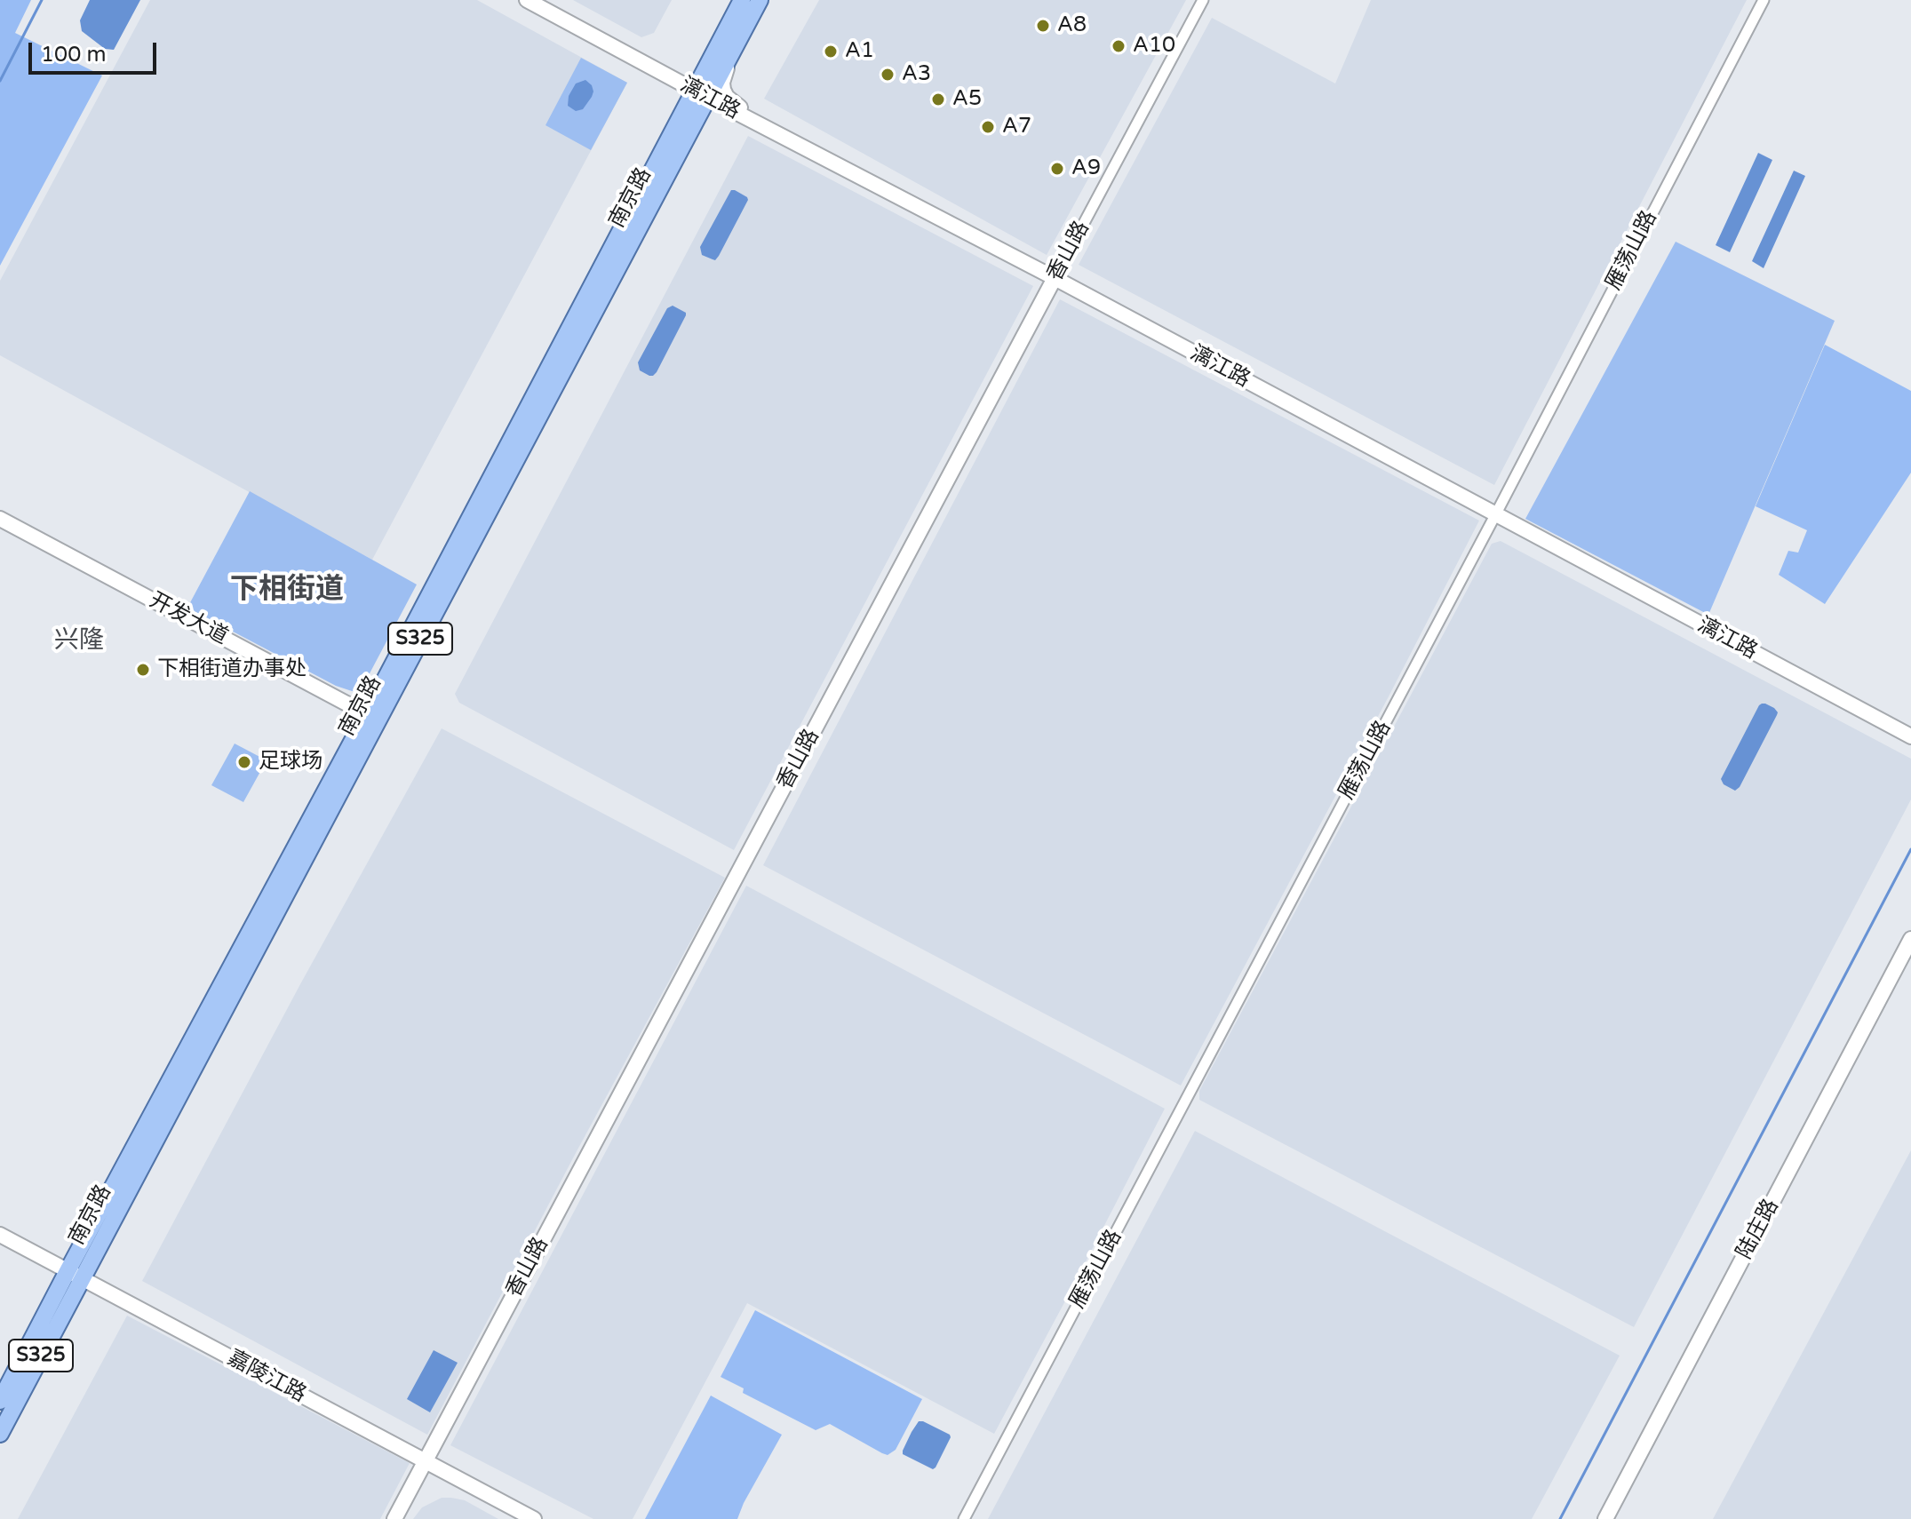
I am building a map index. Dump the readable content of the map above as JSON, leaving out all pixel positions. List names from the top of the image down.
{
  "streets": {
    "main road": ["南京路", "S325"],
    "street": [
      "漓江路",
      "雁荡山路",
      "香山路",
      "开发大道",
      "陆庄路",
      "嘉陵江路"
    ]
  },
  "crossings": [
    ["漓江路", "南京路"],
    ["漓江路", "雁荡山路"],
    ["漓江路", "香山路"],
    ["南京路", "开发大道"],
    ["南京路", "嘉陵江路"],
    ["香山路", "嘉陵江路"]
  ],
  "districts": ["下相街道", "兴隆"],
  "places": [
    "A8",
    "A10",
    "A1",
    "A3",
    "A5",
    "A7",
    "A9",
    "下相街道办事处",
    "足球场"
  ],
  "scale_bar": "100 m"
}
